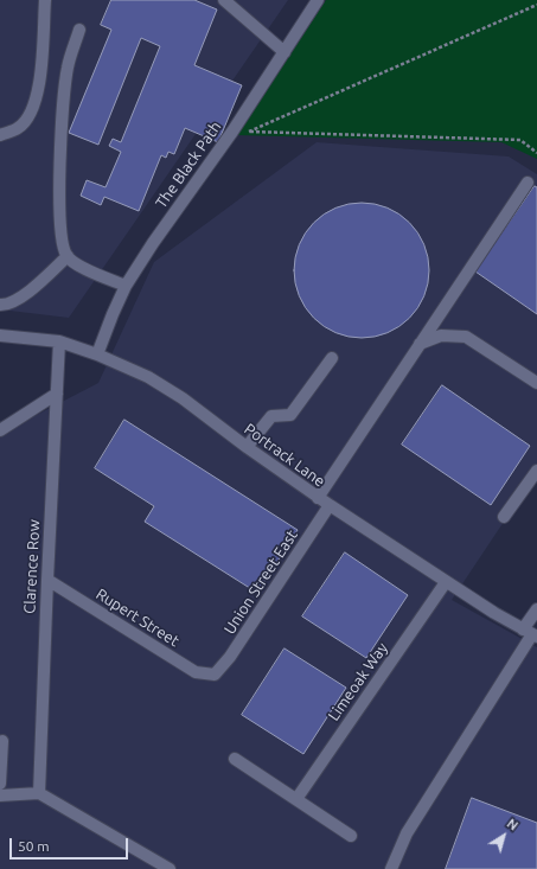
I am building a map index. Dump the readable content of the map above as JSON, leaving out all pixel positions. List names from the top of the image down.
{
  "streets": {
    "street": [
      "The Black Path",
      "Portrack Lane",
      "Clarence Row",
      "Union Street East",
      "Rupert Street",
      "Limeoak Way"
    ]
  },
  "crossings": [
    ["The Black Path", "Portrack Lane"],
    ["Portrack Lane", "Clarence Row"],
    ["Portrack Lane", "Union Street East"],
    ["Portrack Lane", "Limeoak Way"],
    ["Clarence Row", "Rupert Street"],
    ["Union Street East", "Rupert Street"]
  ],
  "scale_bar": "50 m",
  "north": "top right"
}
